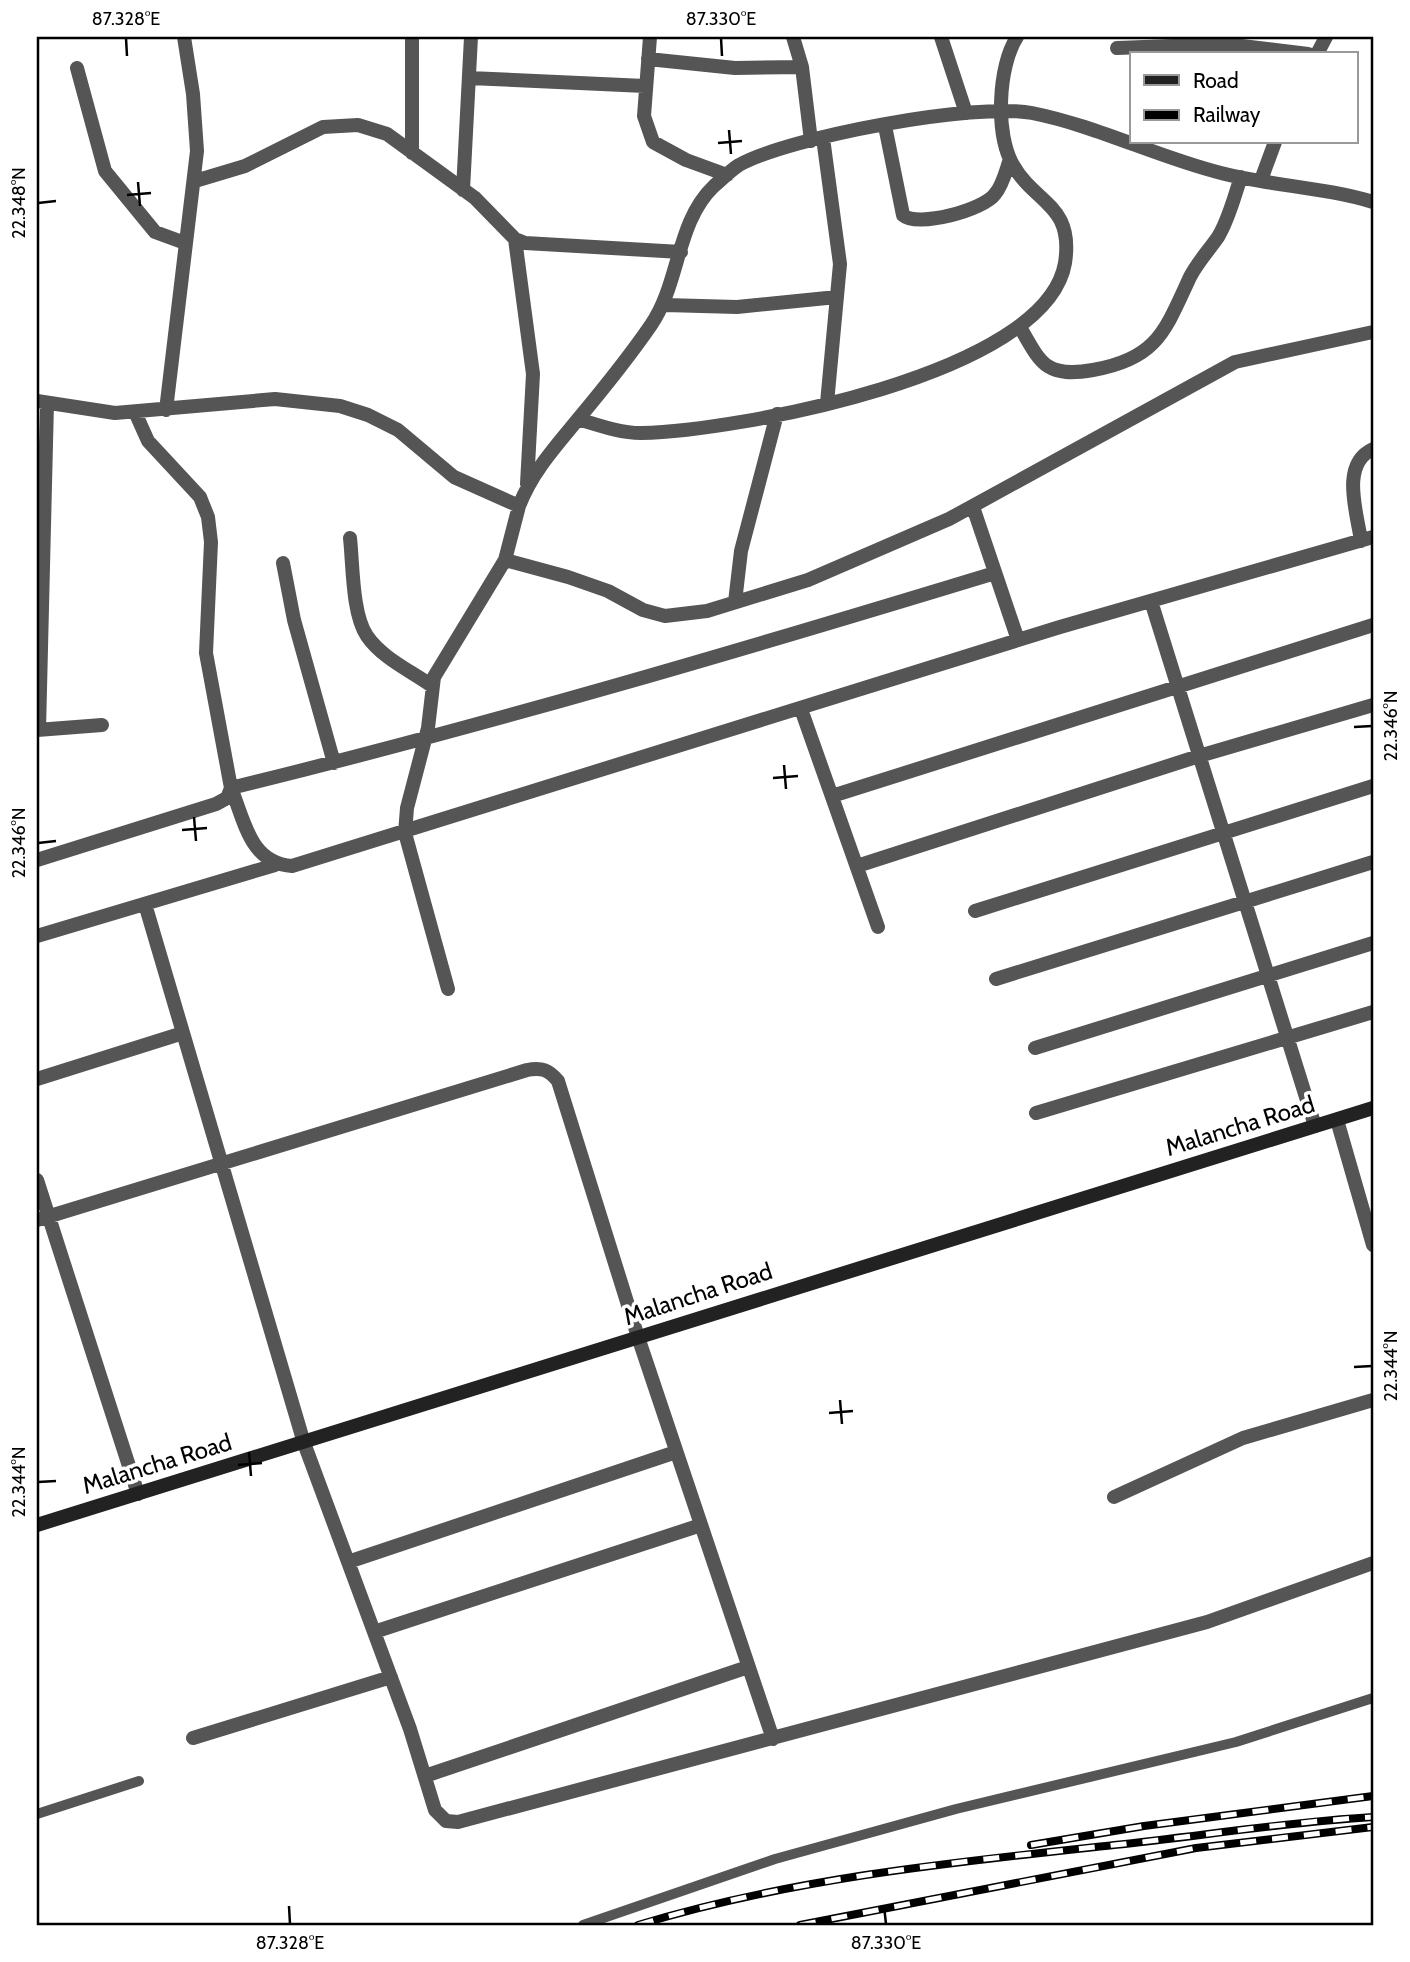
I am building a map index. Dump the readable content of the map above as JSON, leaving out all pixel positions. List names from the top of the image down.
{
  "streets": {
    "main road": ["Malancha Road"]
  },
  "legend": ["Road", "Railway"],
  "coordinates": [
    "87.328°E",
    "87.330°E",
    "22.348°N",
    "22.346°N",
    "22.344°N"
  ]
}
